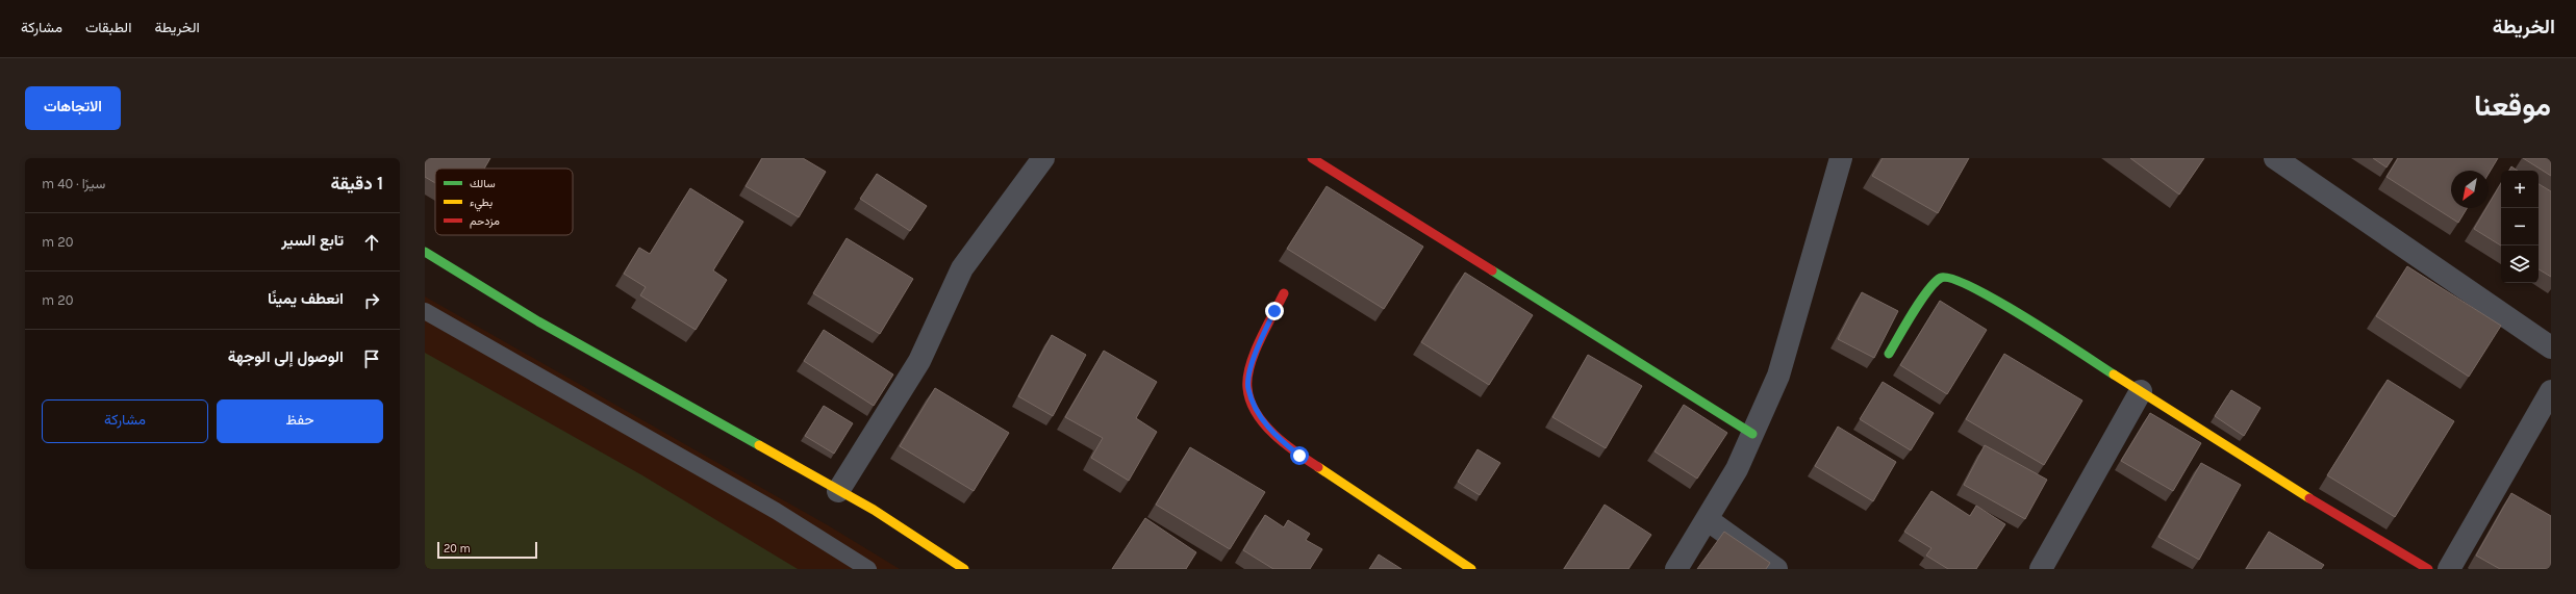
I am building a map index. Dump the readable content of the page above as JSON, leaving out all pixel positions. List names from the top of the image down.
{
  "legend": ["سالك", "بطيء", "مزدحم"],
  "scale_bar": "20 m",
  "north": "bottom left",
  "page": {
    "header": "الخريطة",
    "nav": ["الخريطة", "الطبقات", "مشاركة"],
    "title": "موقعنا",
    "buttons": [
      "الاتجاهات",
      ["حفظ", "مشاركة"]
    ],
    "heading": ["1 دقيقة", "سيرًا · 40 m"],
    "map_buttons": ["+", "−"],
    "list": [
      ["تابع السير", "20 m"],
      ["انعطف يمينًا", "20 m"],
      "الوصول إلى الوجهة"
    ],
    "scale": "20 m"
  }
}
